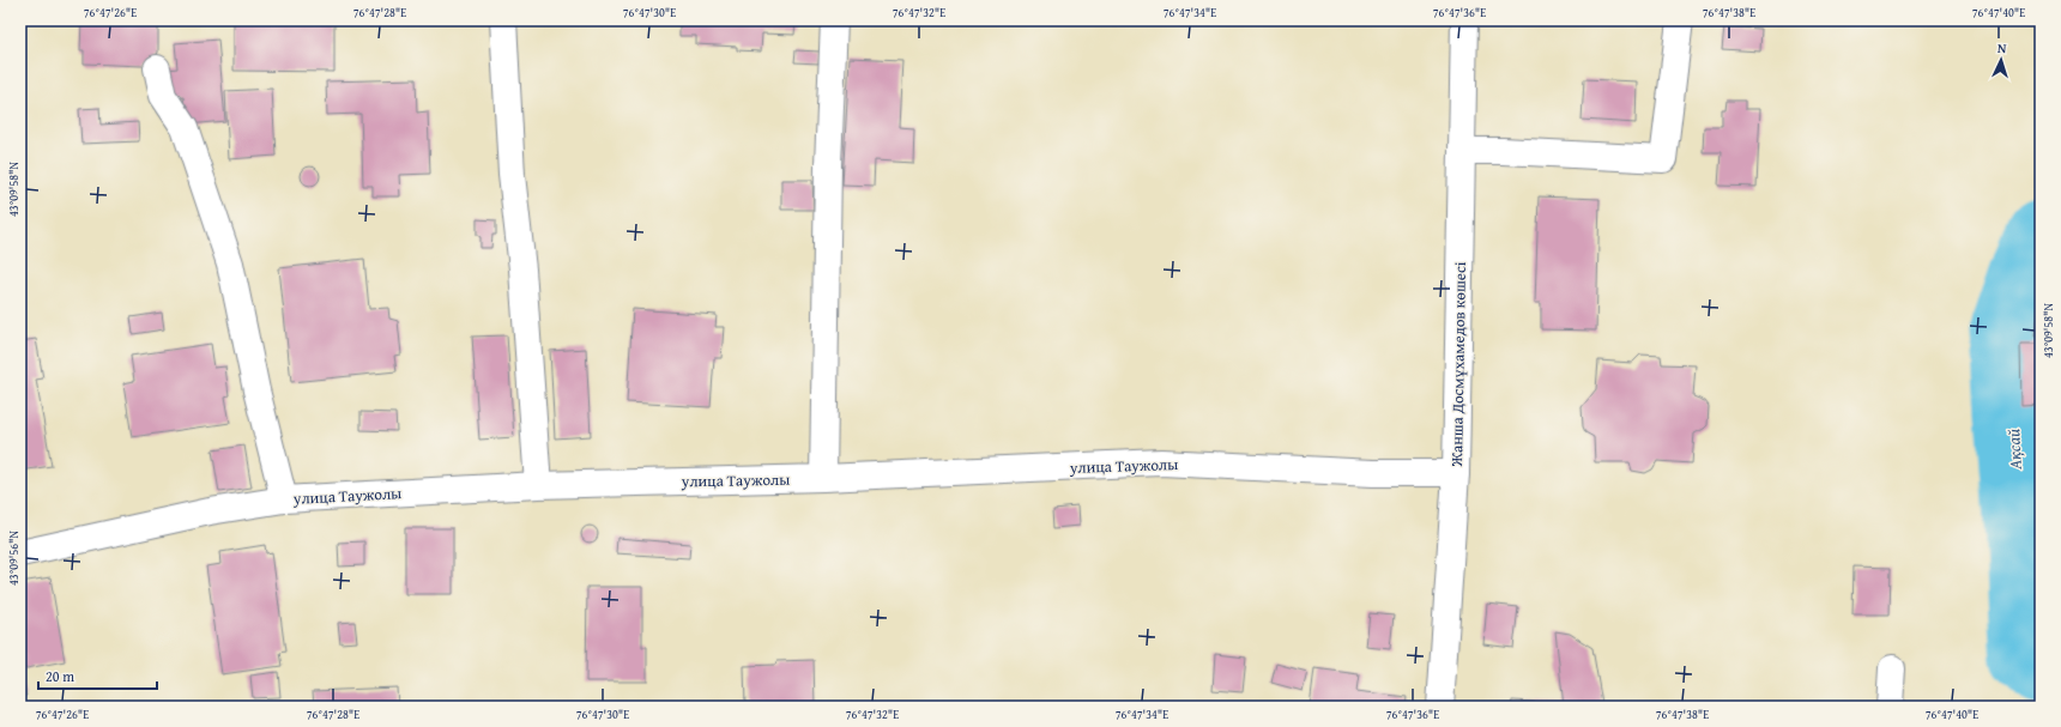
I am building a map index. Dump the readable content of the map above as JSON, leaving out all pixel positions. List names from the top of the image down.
{
  "streets": {
    "street": ["Жанша Досмұхамедов көшесі", "улица Таужолы"]
  },
  "crossings": [
    ["Жанша Досмұхамедов көшесі", "улица Таужолы"]
  ],
  "water": ["Ақсай"],
  "scale_bar": "20 m",
  "north": "top",
  "coordinates": [
    "76°47'26\"E",
    "76°47'28\"E",
    "76°47'30\"E",
    "76°47'32\"E",
    "76°47'34\"E",
    "76°47'36\"E",
    "76°47'38\"E",
    "76°47'40\"E",
    "43°09'58\"N",
    "43°09'56\"N"
  ]
}
